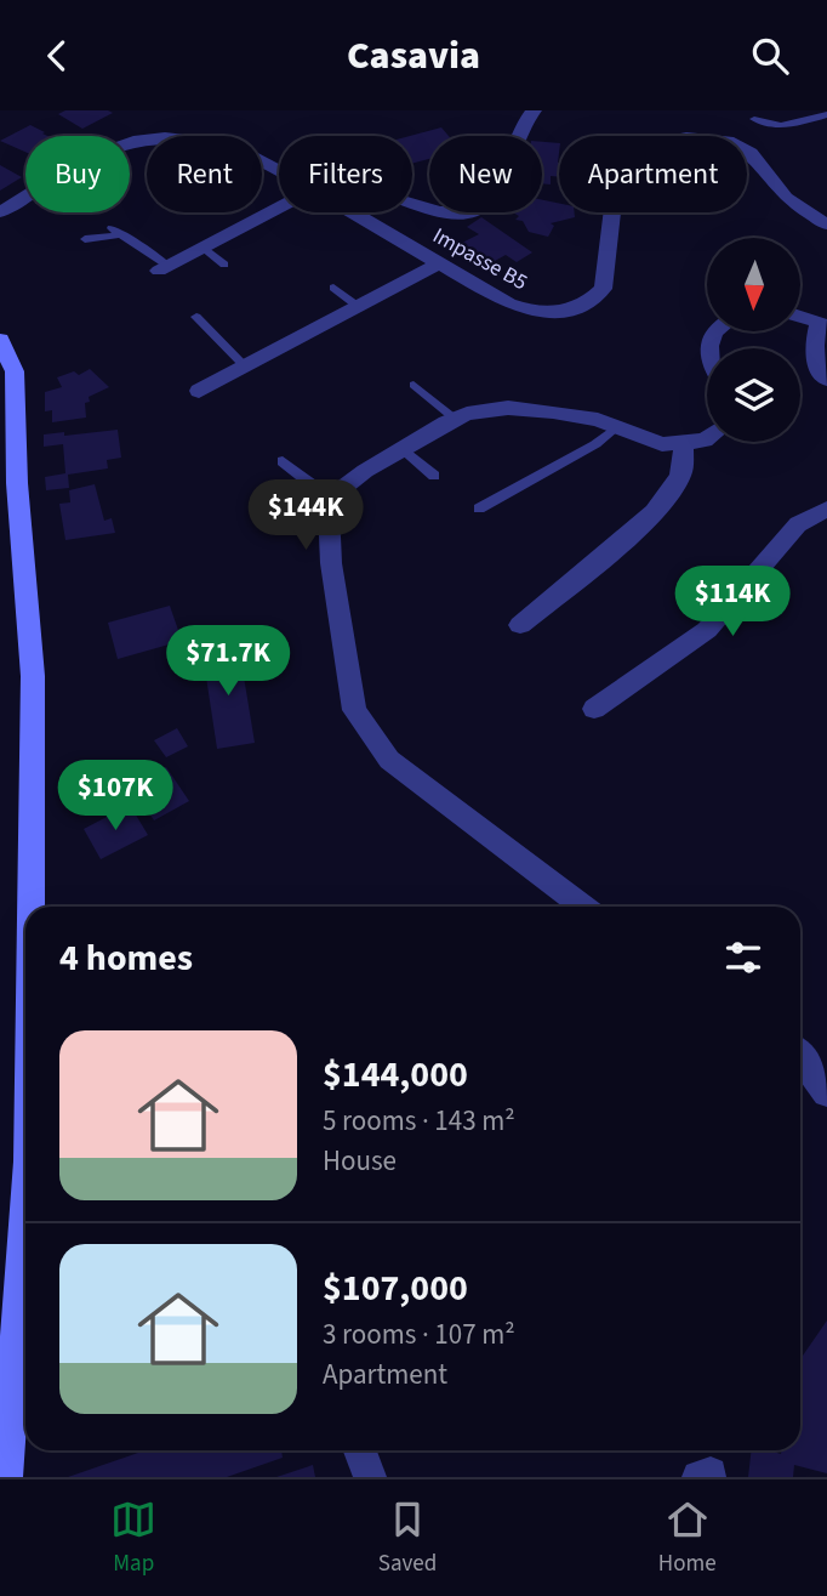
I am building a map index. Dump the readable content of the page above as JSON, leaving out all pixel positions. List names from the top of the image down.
{
  "streets": {
    "street": ["Impasse B5"]
  },
  "north": "bottom",
  "page": {
    "header": "Casavia",
    "chip": [
      "Buy",
      "Rent",
      "Filters",
      "New",
      "Apartment"
    ],
    "price": [
      "$144K",
      "$114K",
      "$71.7K",
      "$107K"
    ],
    "heading": "4 homes",
    "list": [
      {
        "name": "$144,000",
        "note": "5 rooms · 143 m² · House"
      },
      {
        "name": "$107,000",
        "note": "3 rooms · 107 m² · Apartment"
      }
    ],
    "tabs": ["Map", "Saved", "Home"]
  }
}
